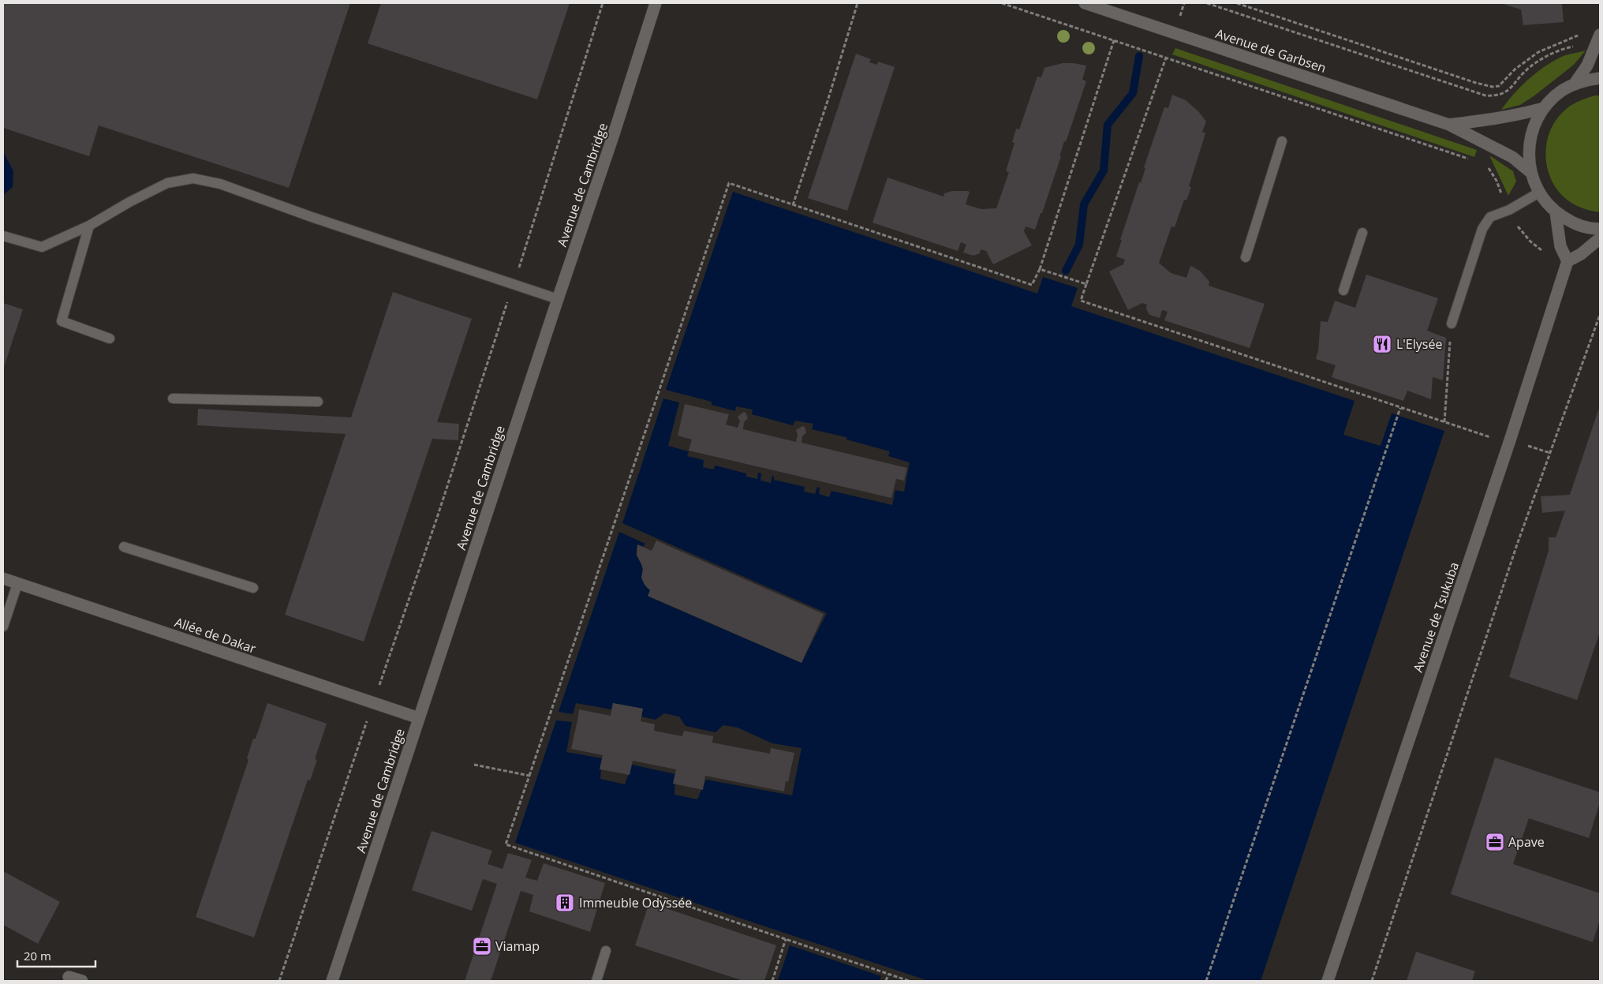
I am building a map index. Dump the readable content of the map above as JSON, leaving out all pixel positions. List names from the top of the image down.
{
  "streets": {
    "street": [
      "Avenue de Garbsen",
      "Avenue de Cambridge",
      "Avenue de Tsukuba",
      "Allée de Dakar"
    ]
  },
  "crossings": [
    ["Avenue de Cambridge", "Allée de Dakar"]
  ],
  "places": {
    "restaurant": ["L'Elysée"],
    "office": ["Apave", "Viamap"],
    "building": ["Immeuble Odyssée"]
  },
  "scale_bar": "20 m"
}
